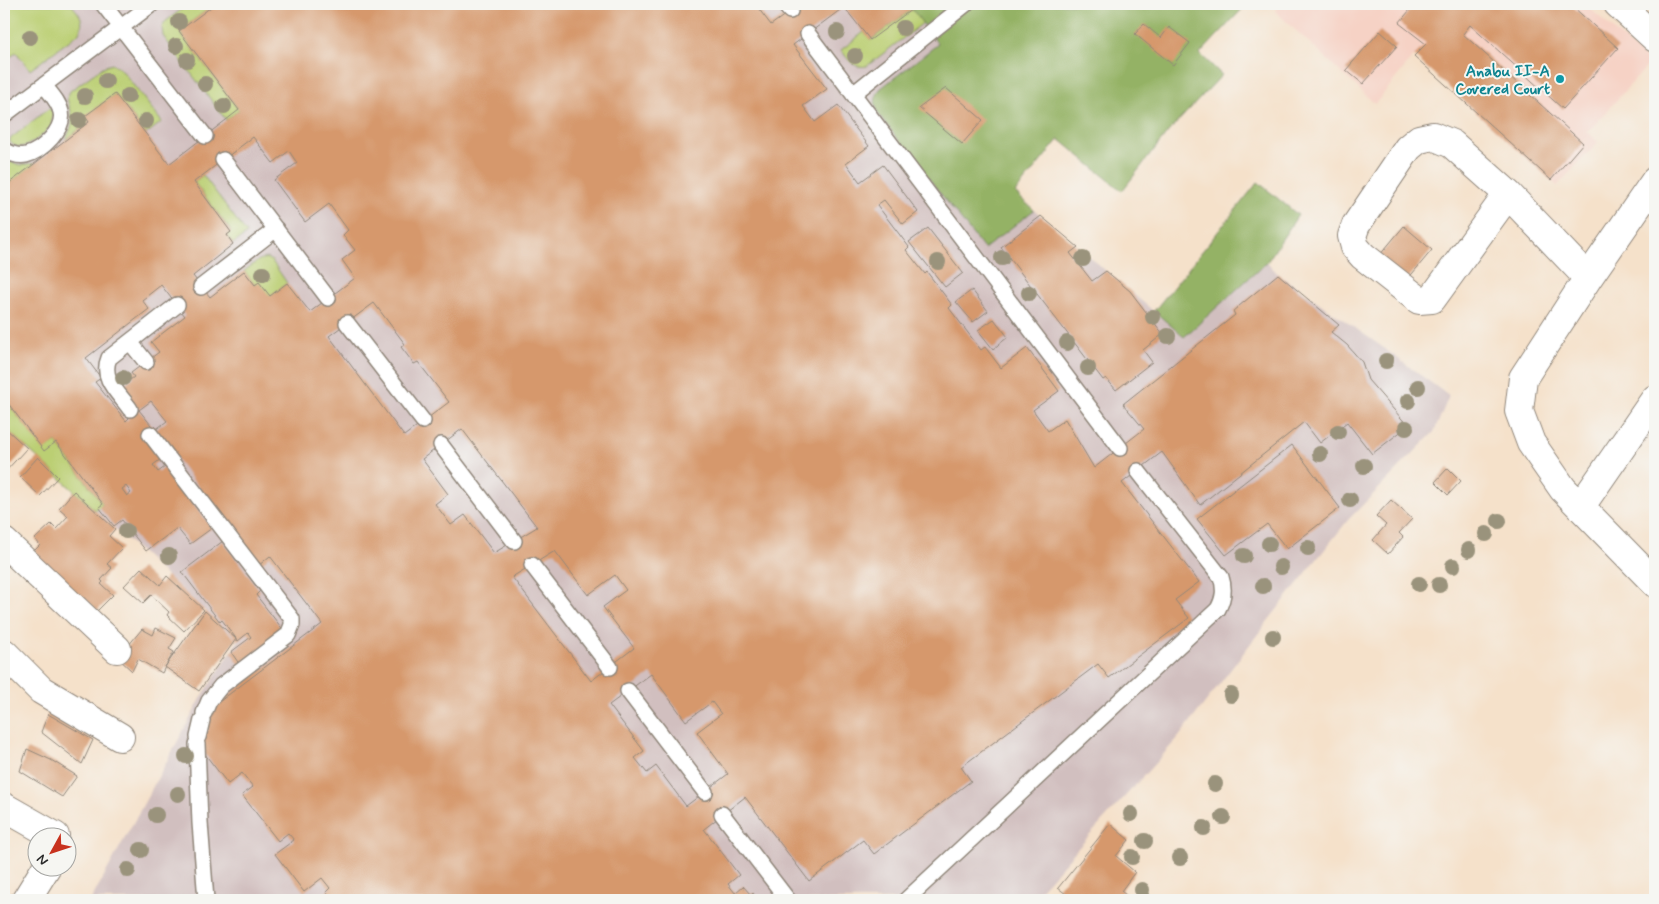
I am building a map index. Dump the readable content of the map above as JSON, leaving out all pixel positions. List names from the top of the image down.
{
  "places": ["Anabu II-A Covered Court"],
  "north": "bottom left"
}
